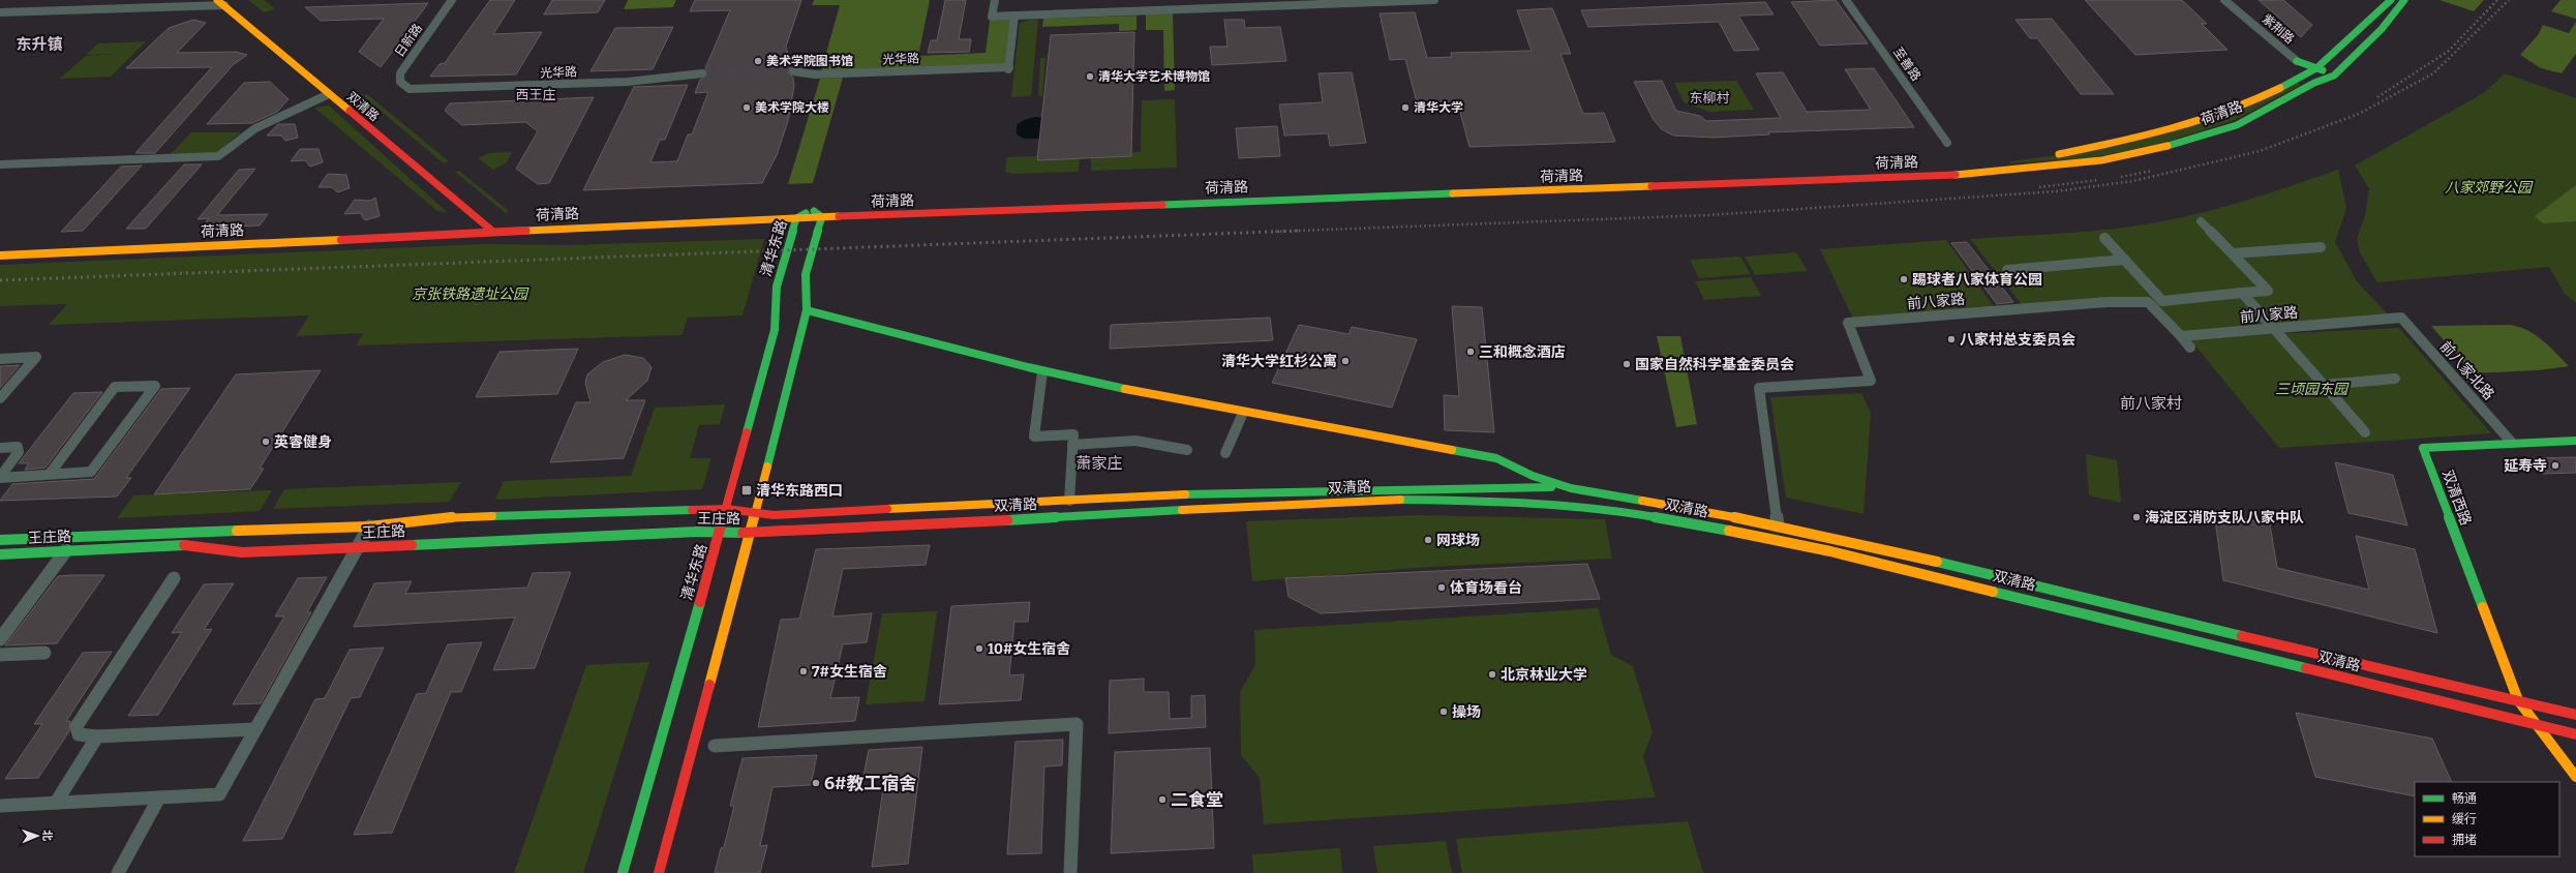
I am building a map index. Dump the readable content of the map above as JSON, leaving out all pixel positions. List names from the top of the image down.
{
  "streets": {
    "main road": [
      "双清路",
      "荷清路",
      "清华东路",
      "双清西路",
      "王庄路"
    ],
    "street": [
      "紫荆路",
      "日新路",
      "光华路",
      "至善路",
      "前八家路",
      "前八家北路"
    ]
  },
  "crossings": [
    ["日新路", "光华路"],
    ["双清路", "荷清路"],
    ["双清路", "前八家路"],
    ["双清路", "双清西路"],
    ["双清路", "王庄路"],
    ["荷清路", "清华东路"],
    ["清华东路", "王庄路"],
    ["前八家路", "前八家北路"],
    ["前八家北路", "双清西路"]
  ],
  "districts": [
    "东升镇",
    "西王庄",
    "东柳村",
    "前八家村",
    "萧家庄"
  ],
  "parks": ["八家郊野公园", "京张铁路遗址公园", "三顷园东园"],
  "places": {
    "other": [
      "美术学院图书馆",
      "清华大学艺术博物馆",
      "美术学院大楼",
      "清华大学",
      "踢球者八家体育公园",
      "八家村总支委员会",
      "三和概念酒店",
      "清华大学红杉公寓",
      "国家自然科学基金委员会",
      "英睿健身",
      "延寿寺",
      "海淀区消防支队八家中队",
      "网球场",
      "体育场看台",
      "10#女生宿舍",
      "7#女生宿舍",
      "北京林业大学",
      "操场",
      "6#教工宿舍",
      "二食堂"
    ],
    "transit": ["清华东路西口"]
  },
  "legend": ["畅通", "缓行", "拥堵"],
  "north": "right"
}
